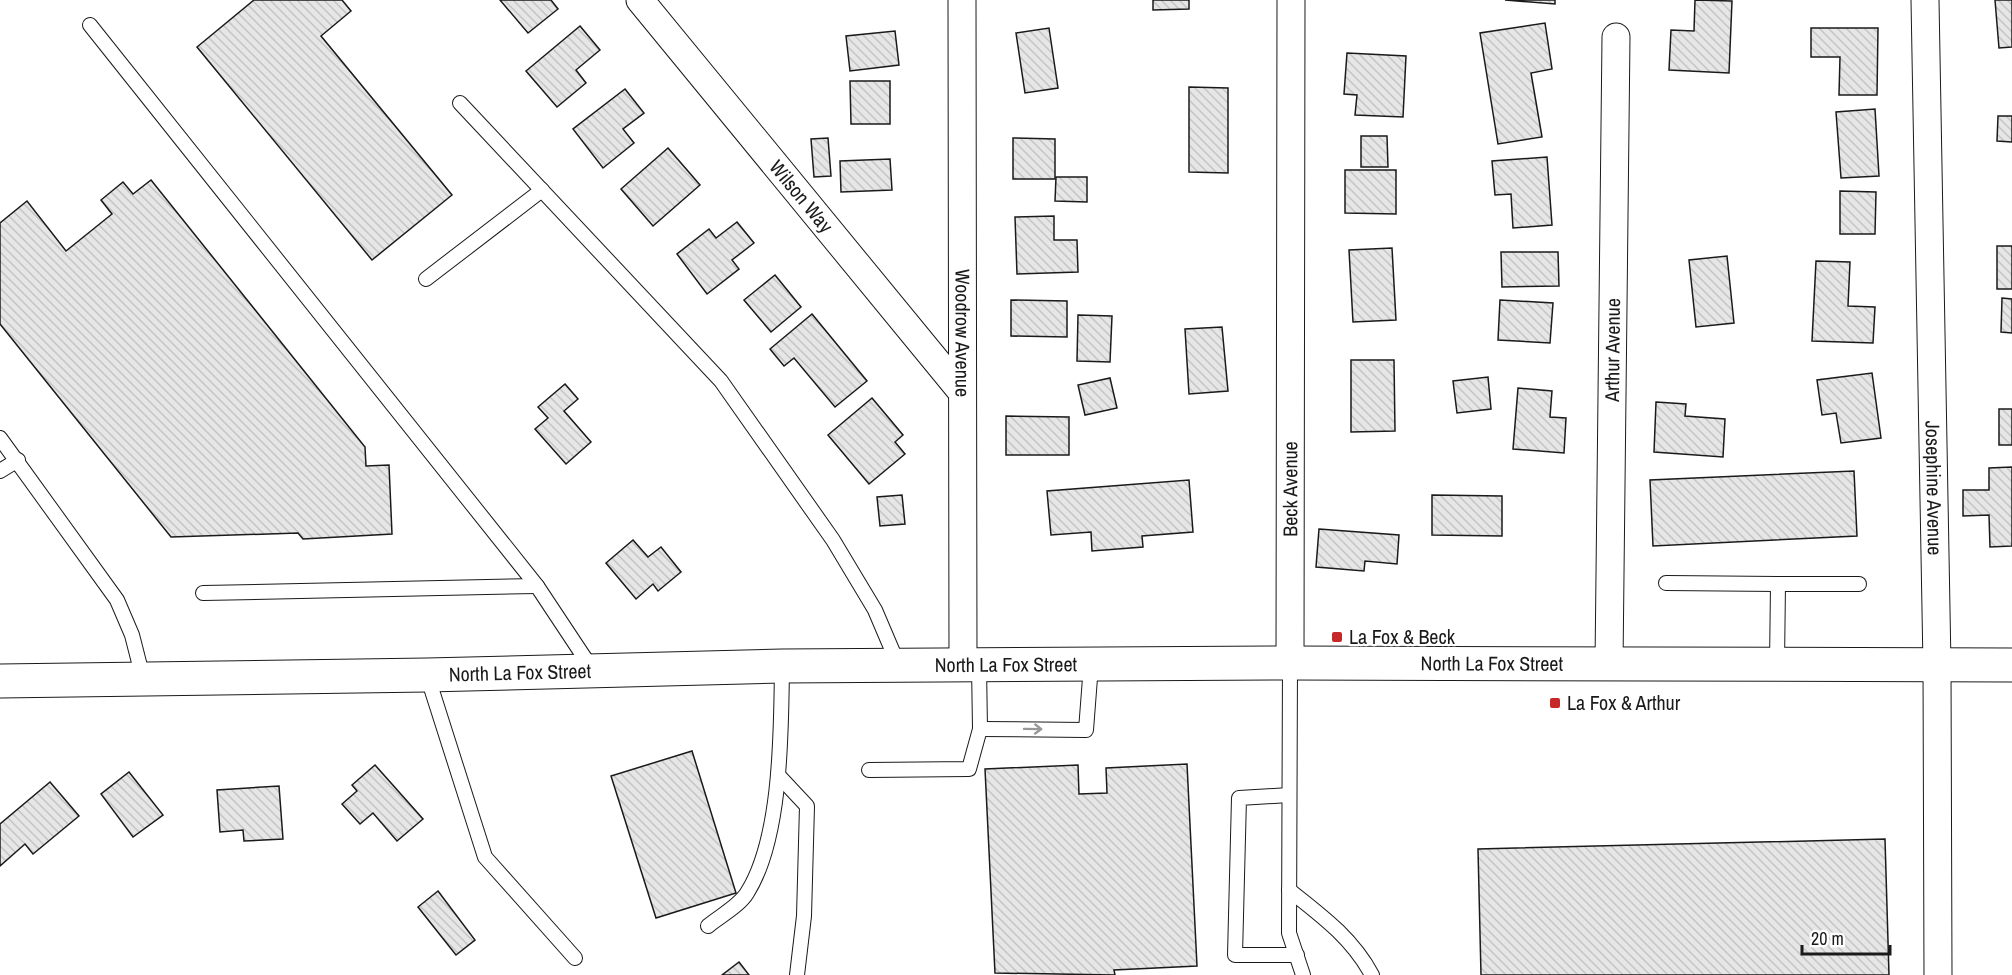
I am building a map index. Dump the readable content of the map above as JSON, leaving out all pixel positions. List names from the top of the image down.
{
  "streets": {
    "main road": ["North La Fox Street"],
    "street": [
      "Wilson Way",
      "Woodrow Avenue",
      "Arthur Avenue",
      "Josephine Avenue",
      "Beck Avenue"
    ]
  },
  "crossings": [
    ["Wilson Way", "Woodrow Avenue"],
    ["Woodrow Avenue", "North La Fox Street"],
    ["Arthur Avenue", "North La Fox Street"],
    ["Josephine Avenue", "North La Fox Street"],
    ["Beck Avenue", "North La Fox Street"]
  ],
  "places": {
    "transit": ["La Fox & Beck", "La Fox & Arthur"]
  },
  "scale_bar": "20 m"
}
